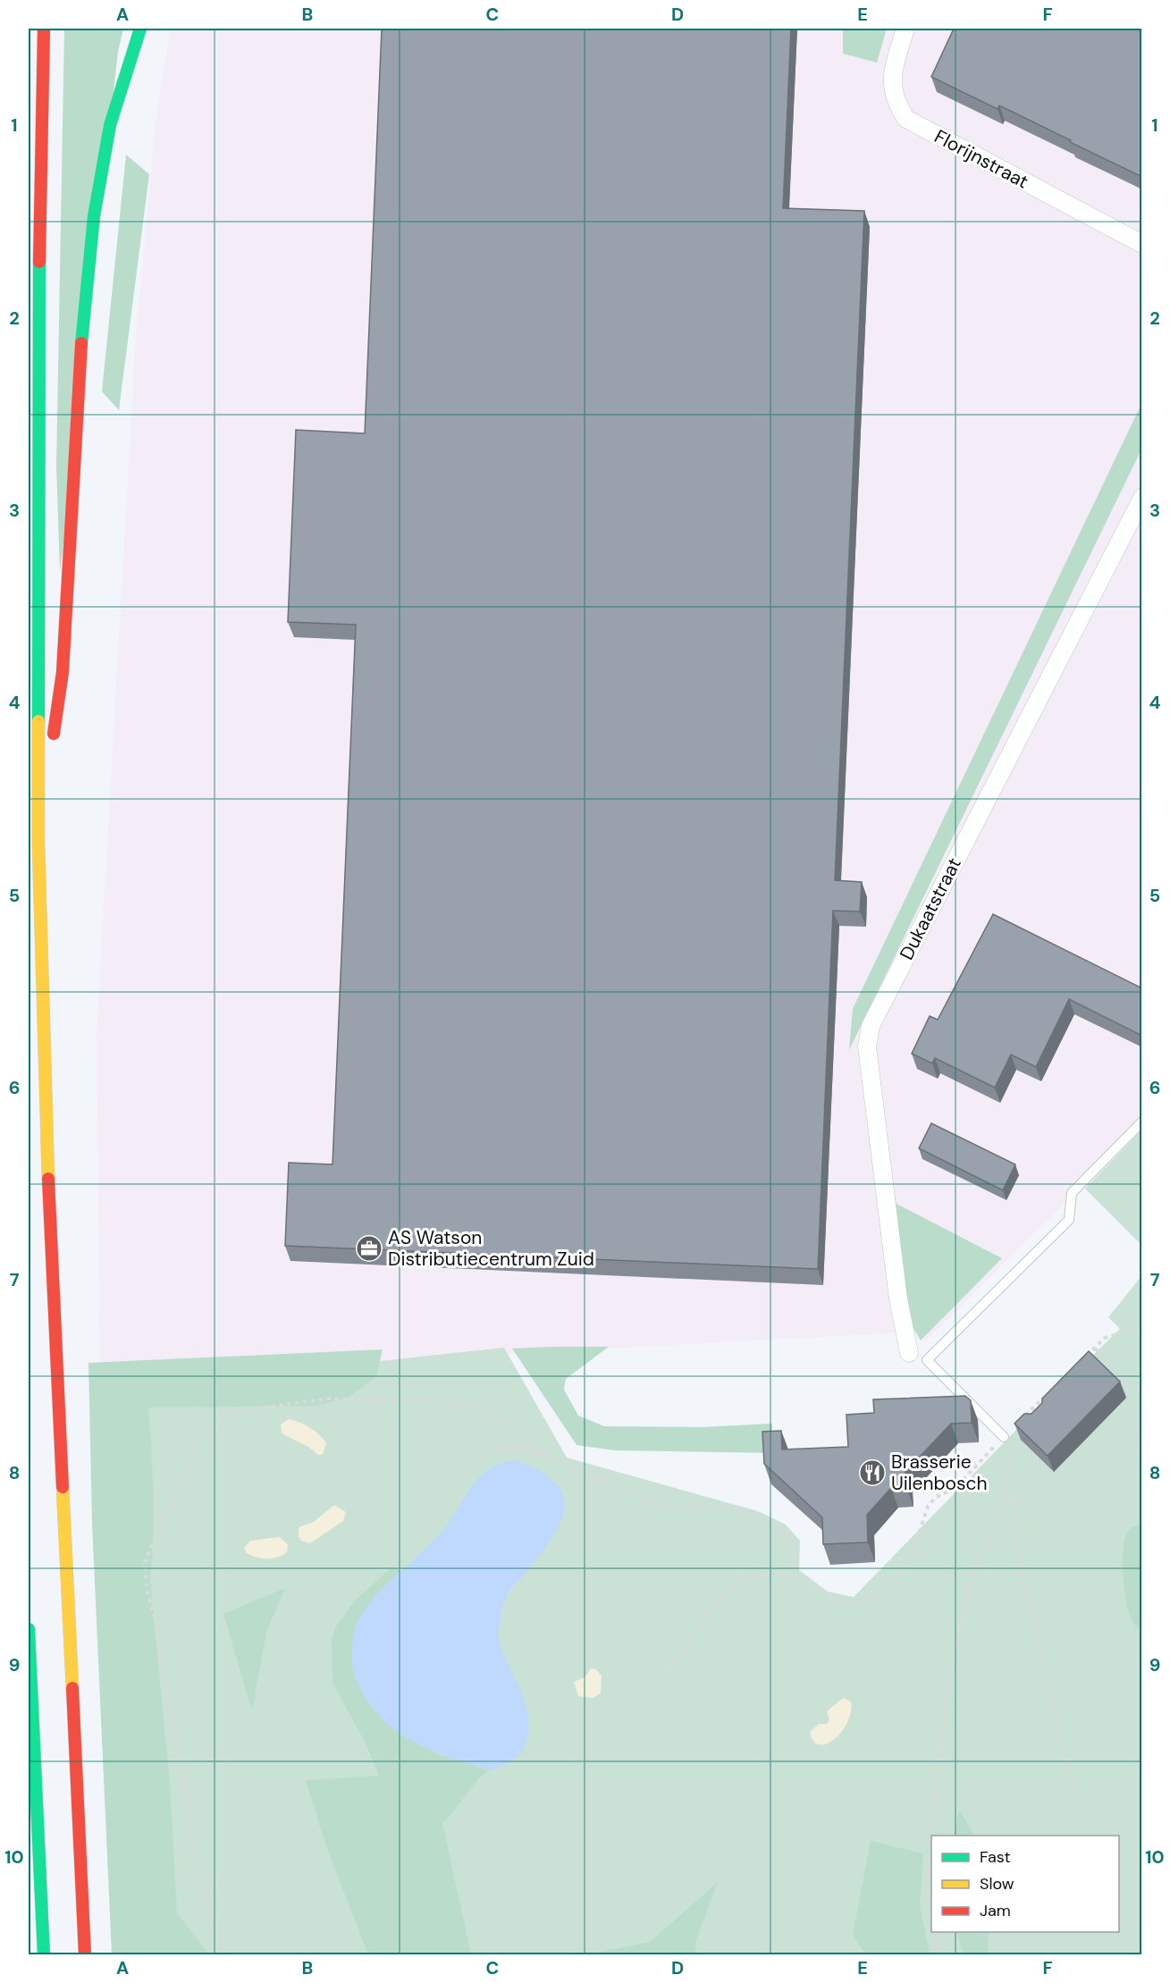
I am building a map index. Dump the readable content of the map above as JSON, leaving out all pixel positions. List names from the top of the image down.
{
  "streets": {
    "street": ["Florijnstraat", "Dukaatstraat"]
  },
  "places": {
    "office": ["AS Watson Distributiecentrum Zuid"],
    "restaurant": ["Brasserie Uilenbosch"]
  },
  "legend": ["Fast", "Slow", "Jam"],
  "grid": {
    "columns": [
      "A",
      "B",
      "C",
      "D",
      "E",
      "F"
    ],
    "rows": [
      "1",
      "2",
      "3",
      "4",
      "5",
      "6",
      "7",
      "8",
      "9",
      "10"
    ]
  }
}
